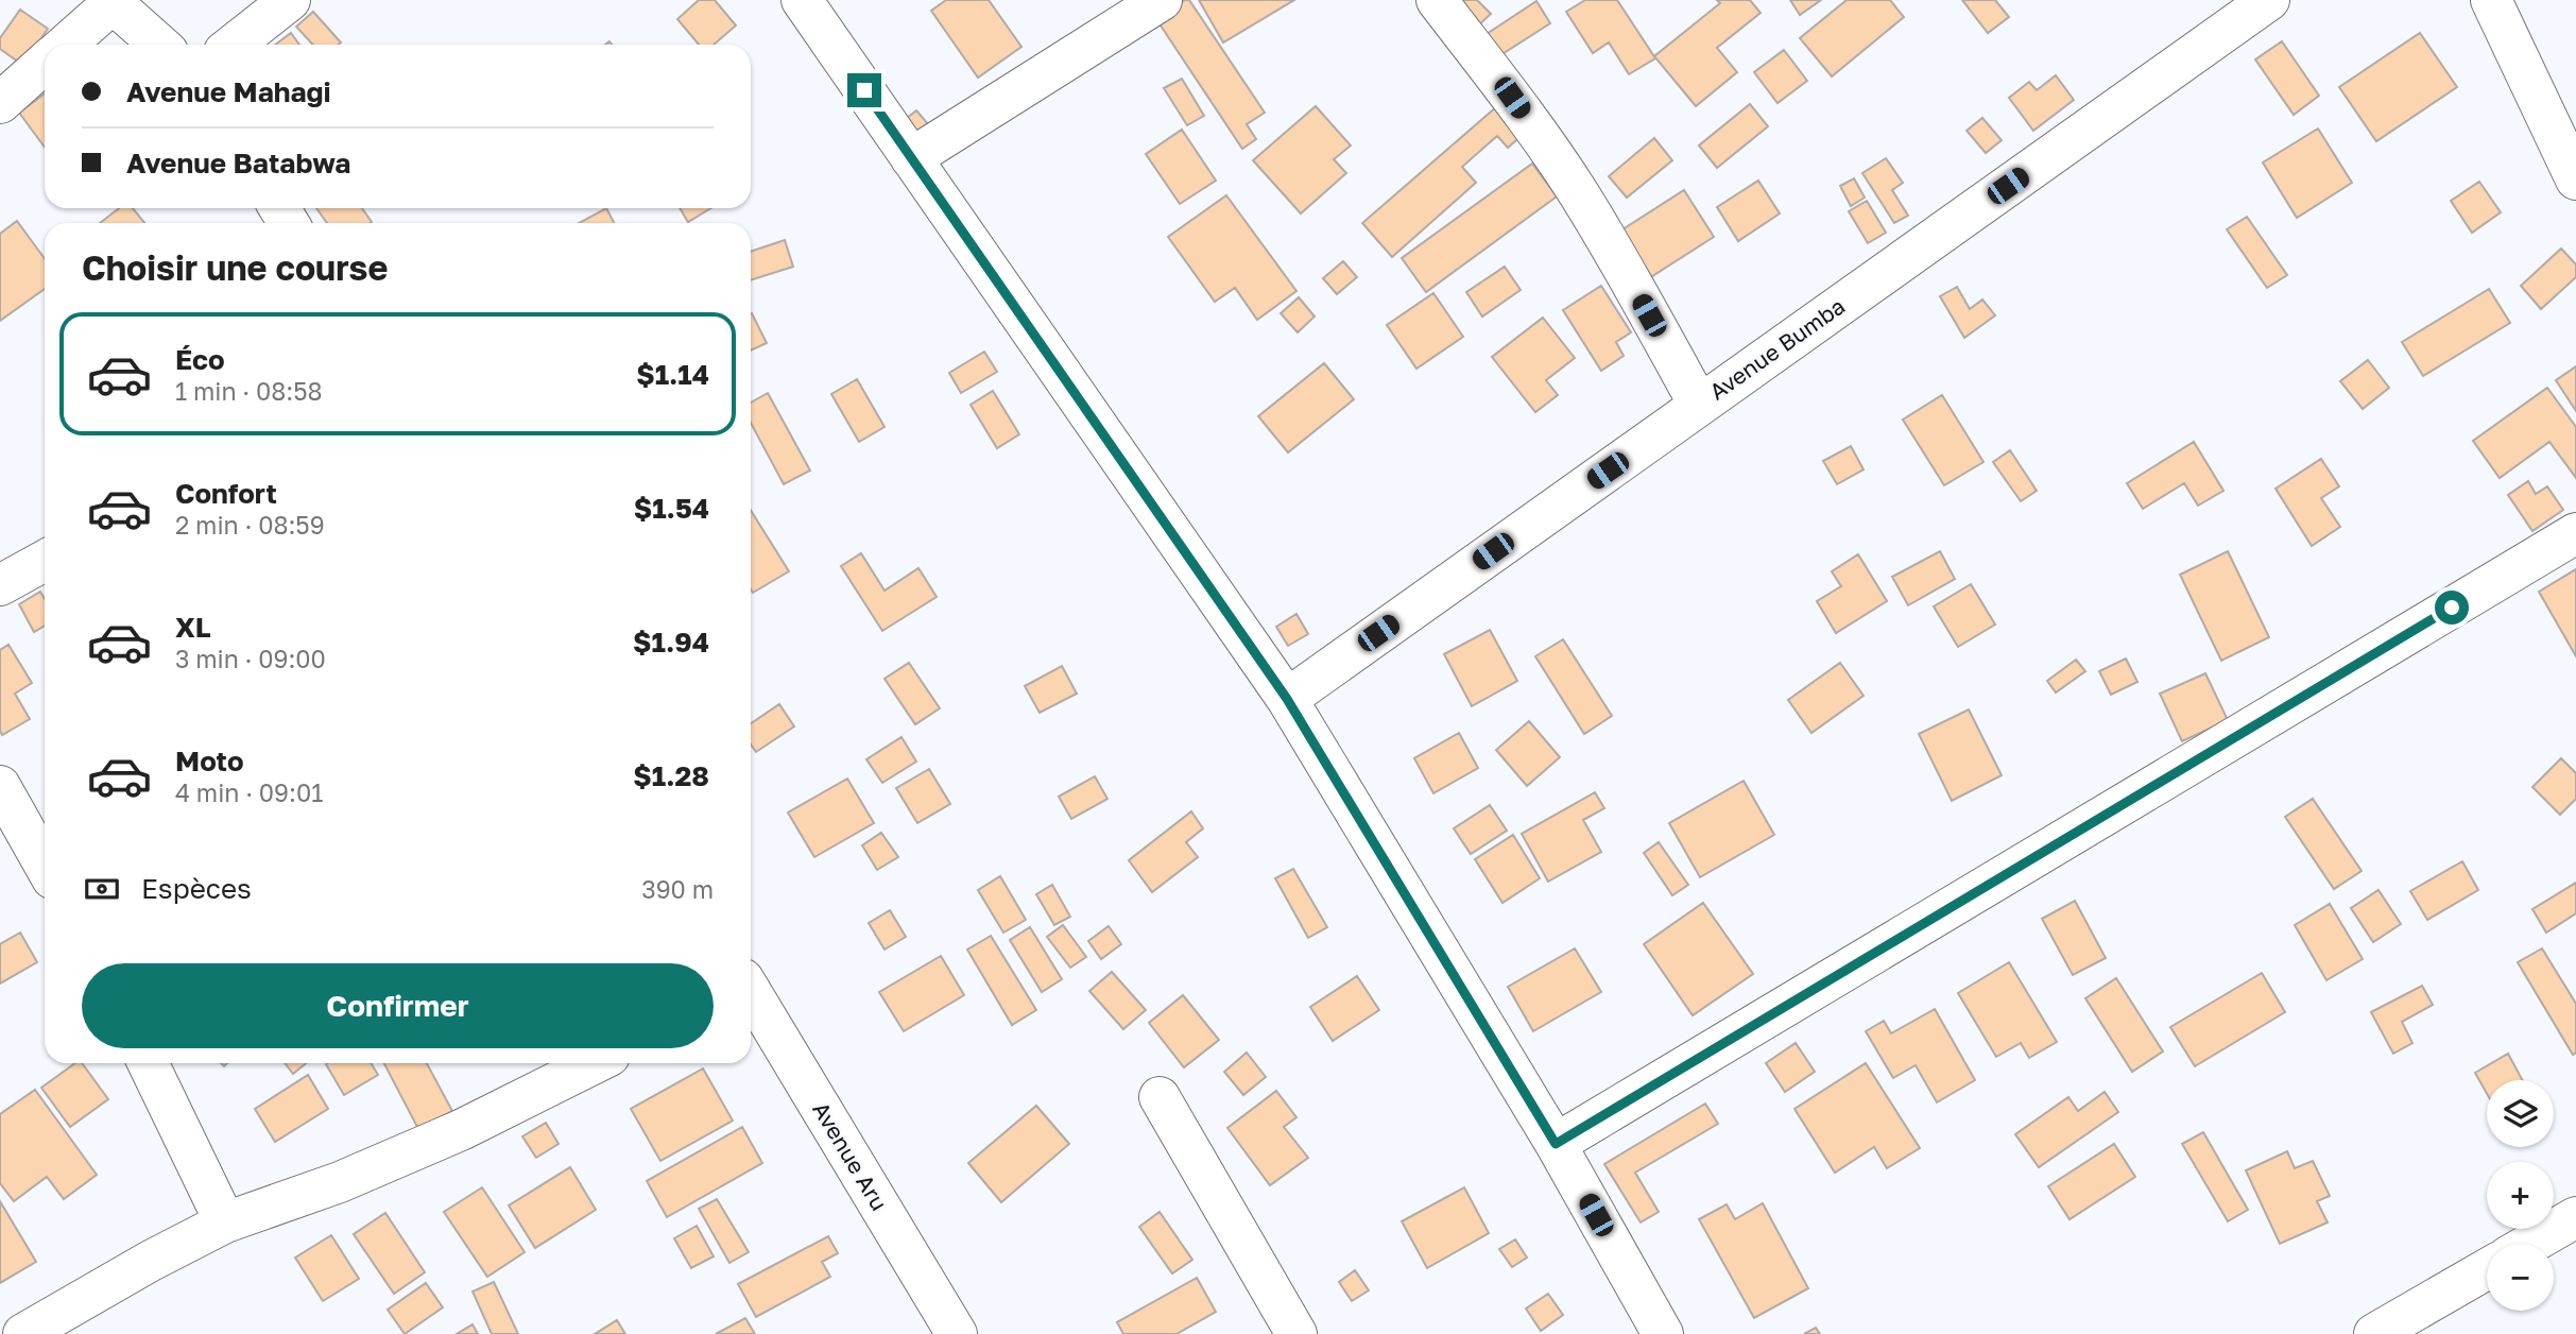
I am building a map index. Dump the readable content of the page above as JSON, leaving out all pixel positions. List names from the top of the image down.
{
  "streets": {
    "street": ["Avenue Bumba", "Avenue Aru"]
  },
  "page": {
    "banner": ["Avenue Mahagi", "Avenue Batabwa"],
    "heading": "Choisir une course",
    "list": [
      {
        "name": "Éco",
        "note": "1 min · 08:58",
        "value": "$1.14"
      },
      {
        "name": "Confort",
        "note": "2 min · 08:59",
        "value": "$1.54"
      },
      {
        "name": "XL",
        "note": "3 min · 09:00",
        "value": "$1.94"
      },
      {
        "name": "Moto",
        "note": "4 min · 09:01",
        "value": "$1.28"
      }
    ],
    "pay": ["Espèces", "390 m"],
    "buttons": "Confirmer",
    "map_buttons": ["+", "−"]
  }
}
